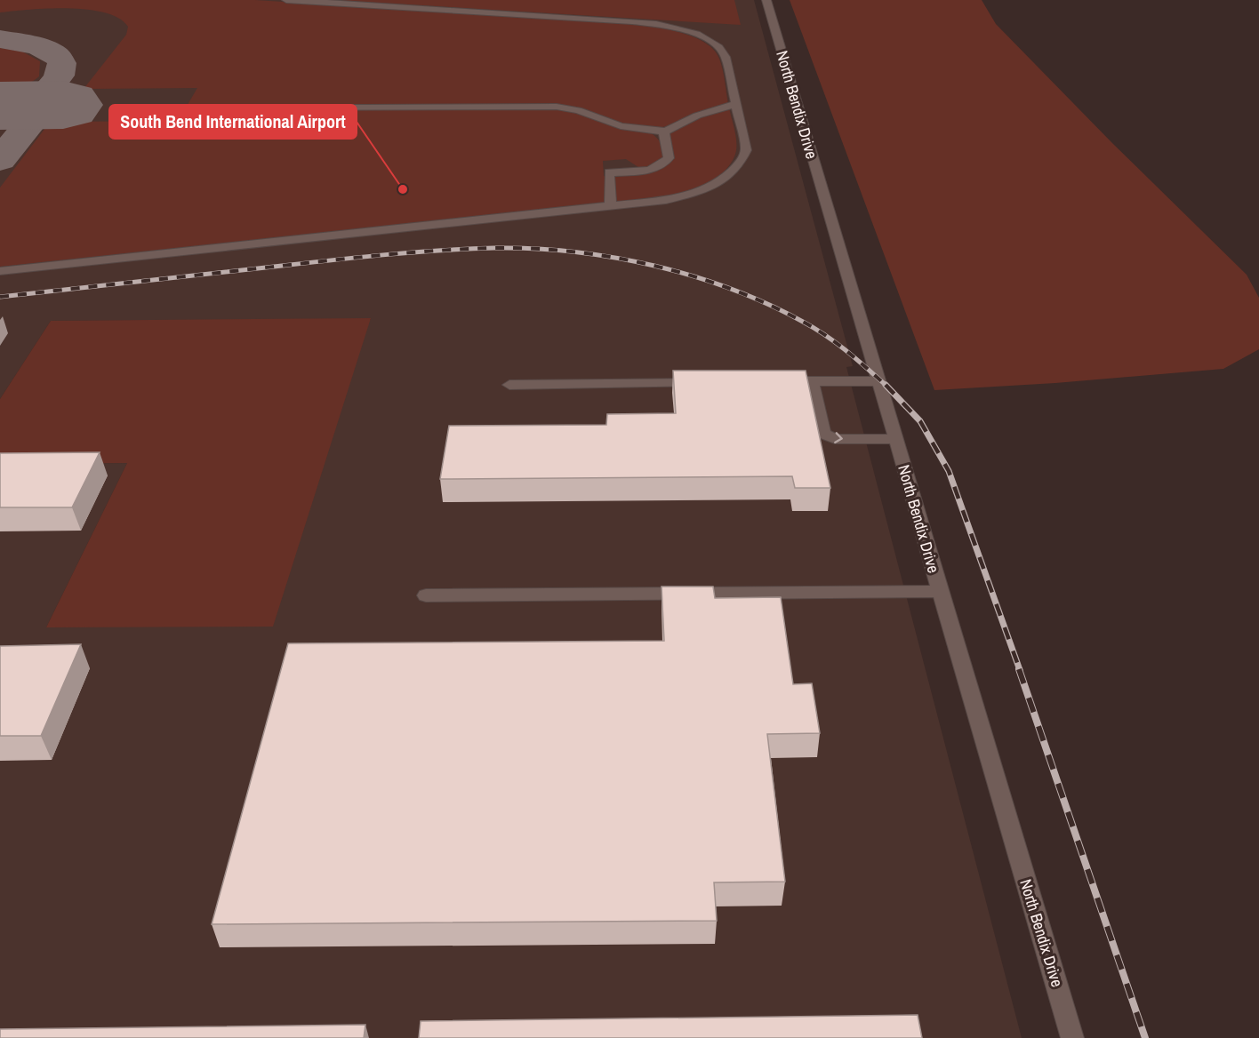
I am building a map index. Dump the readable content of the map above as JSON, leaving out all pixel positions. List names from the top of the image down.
{
  "streets": {
    "street": ["North Bendix Drive"]
  },
  "places": ["South Bend International Airport"]
}
